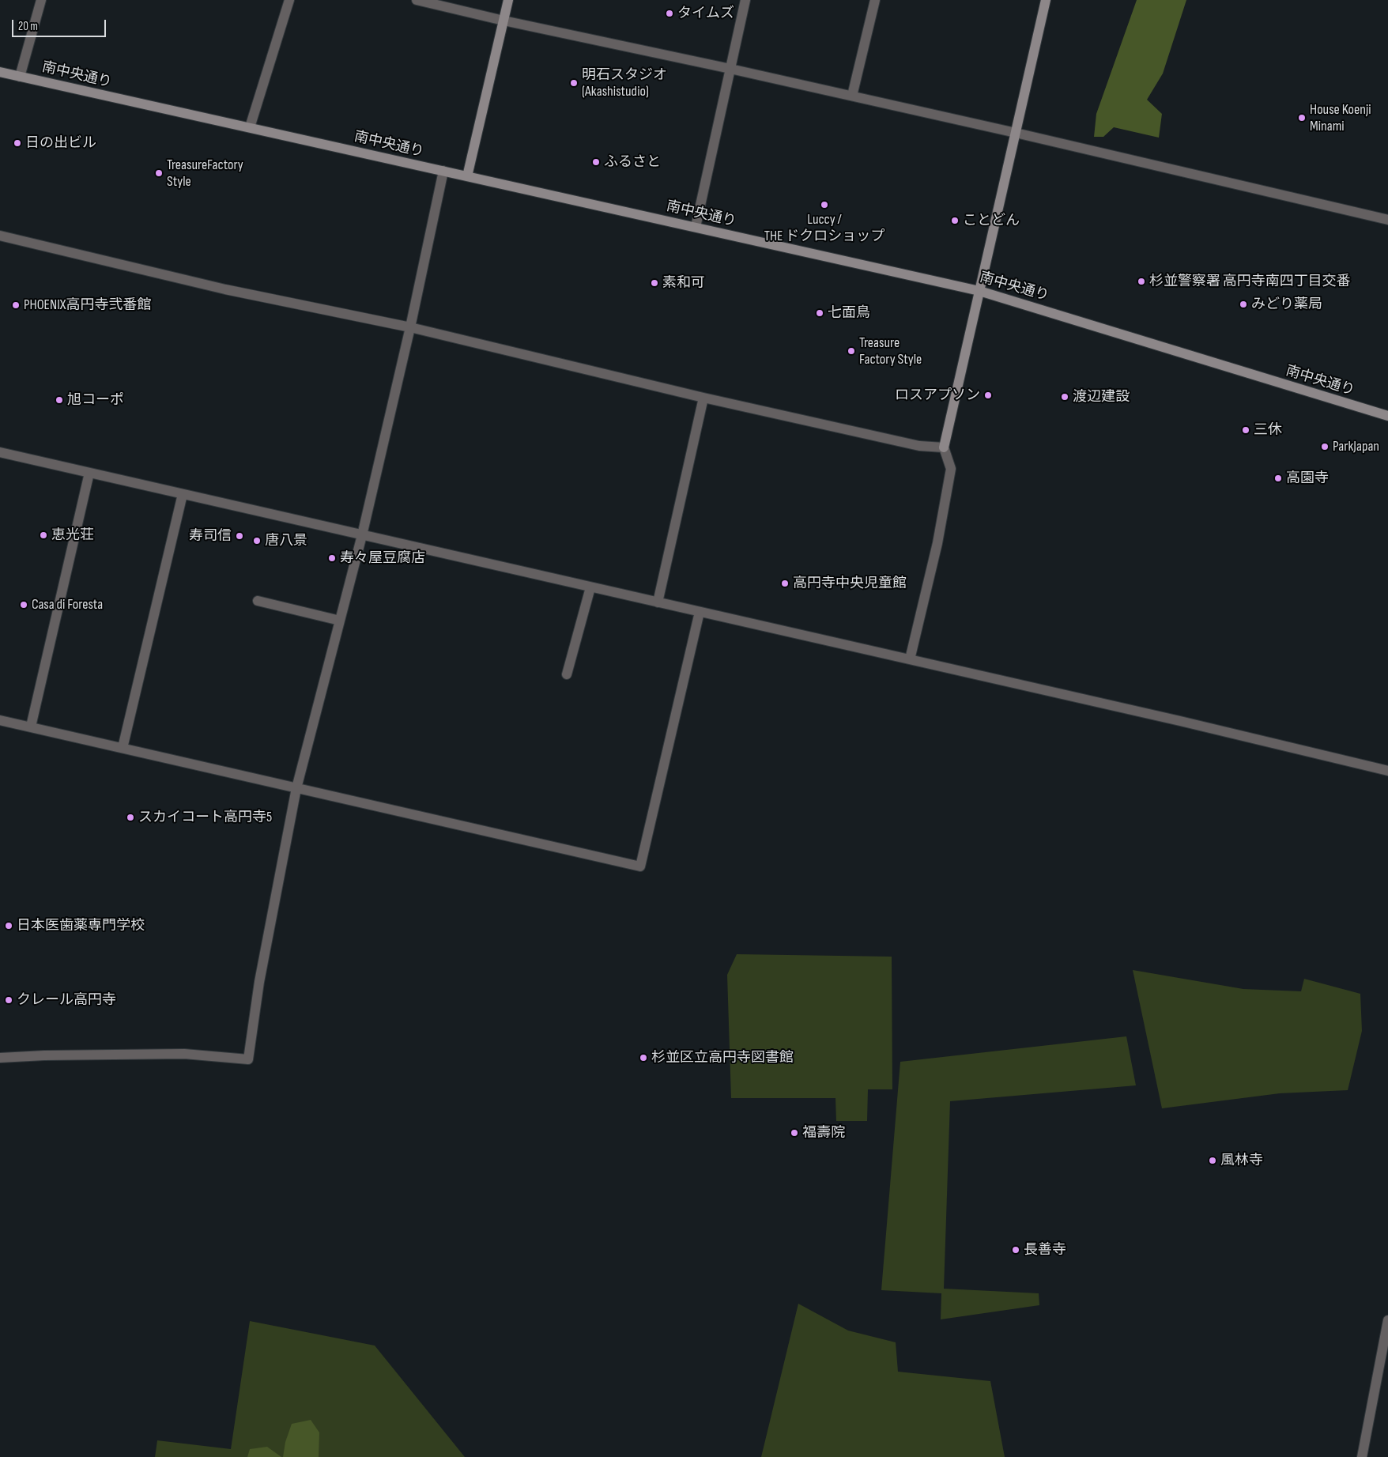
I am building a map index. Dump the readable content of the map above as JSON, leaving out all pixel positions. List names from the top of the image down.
{
  "streets": {
    "street": ["南中央通り"]
  },
  "places": [
    "タイムズ",
    "明石スタジオ (Akashistudio)",
    "House Koenji Minami",
    "日の出ビル",
    "ふるさと",
    "TreasureFactory Style",
    "Luccy / THE ドクロショップ",
    "ことどん",
    "杉並警察署 高円寺南四丁目交番",
    "素和可",
    "みどり薬局",
    "PHOENIX高円寺弐番館",
    "七面鳥",
    "Treasure Factory Style",
    "ロスアプソン",
    "渡辺建設",
    "旭コーポ",
    "三休",
    "ParkJapan",
    "高園寺",
    "恵光荘",
    "寿司信",
    "唐八景",
    "寿々屋豆腐店",
    "高円寺中央児童館",
    "Casa di Foresta",
    "スカイコート高円寺5",
    "日本医歯薬専門学校",
    "クレール高円寺",
    "杉並区立高円寺図書館",
    "福壽院",
    "風林寺",
    "長善寺"
  ],
  "scale_bar": "20 m"
}
